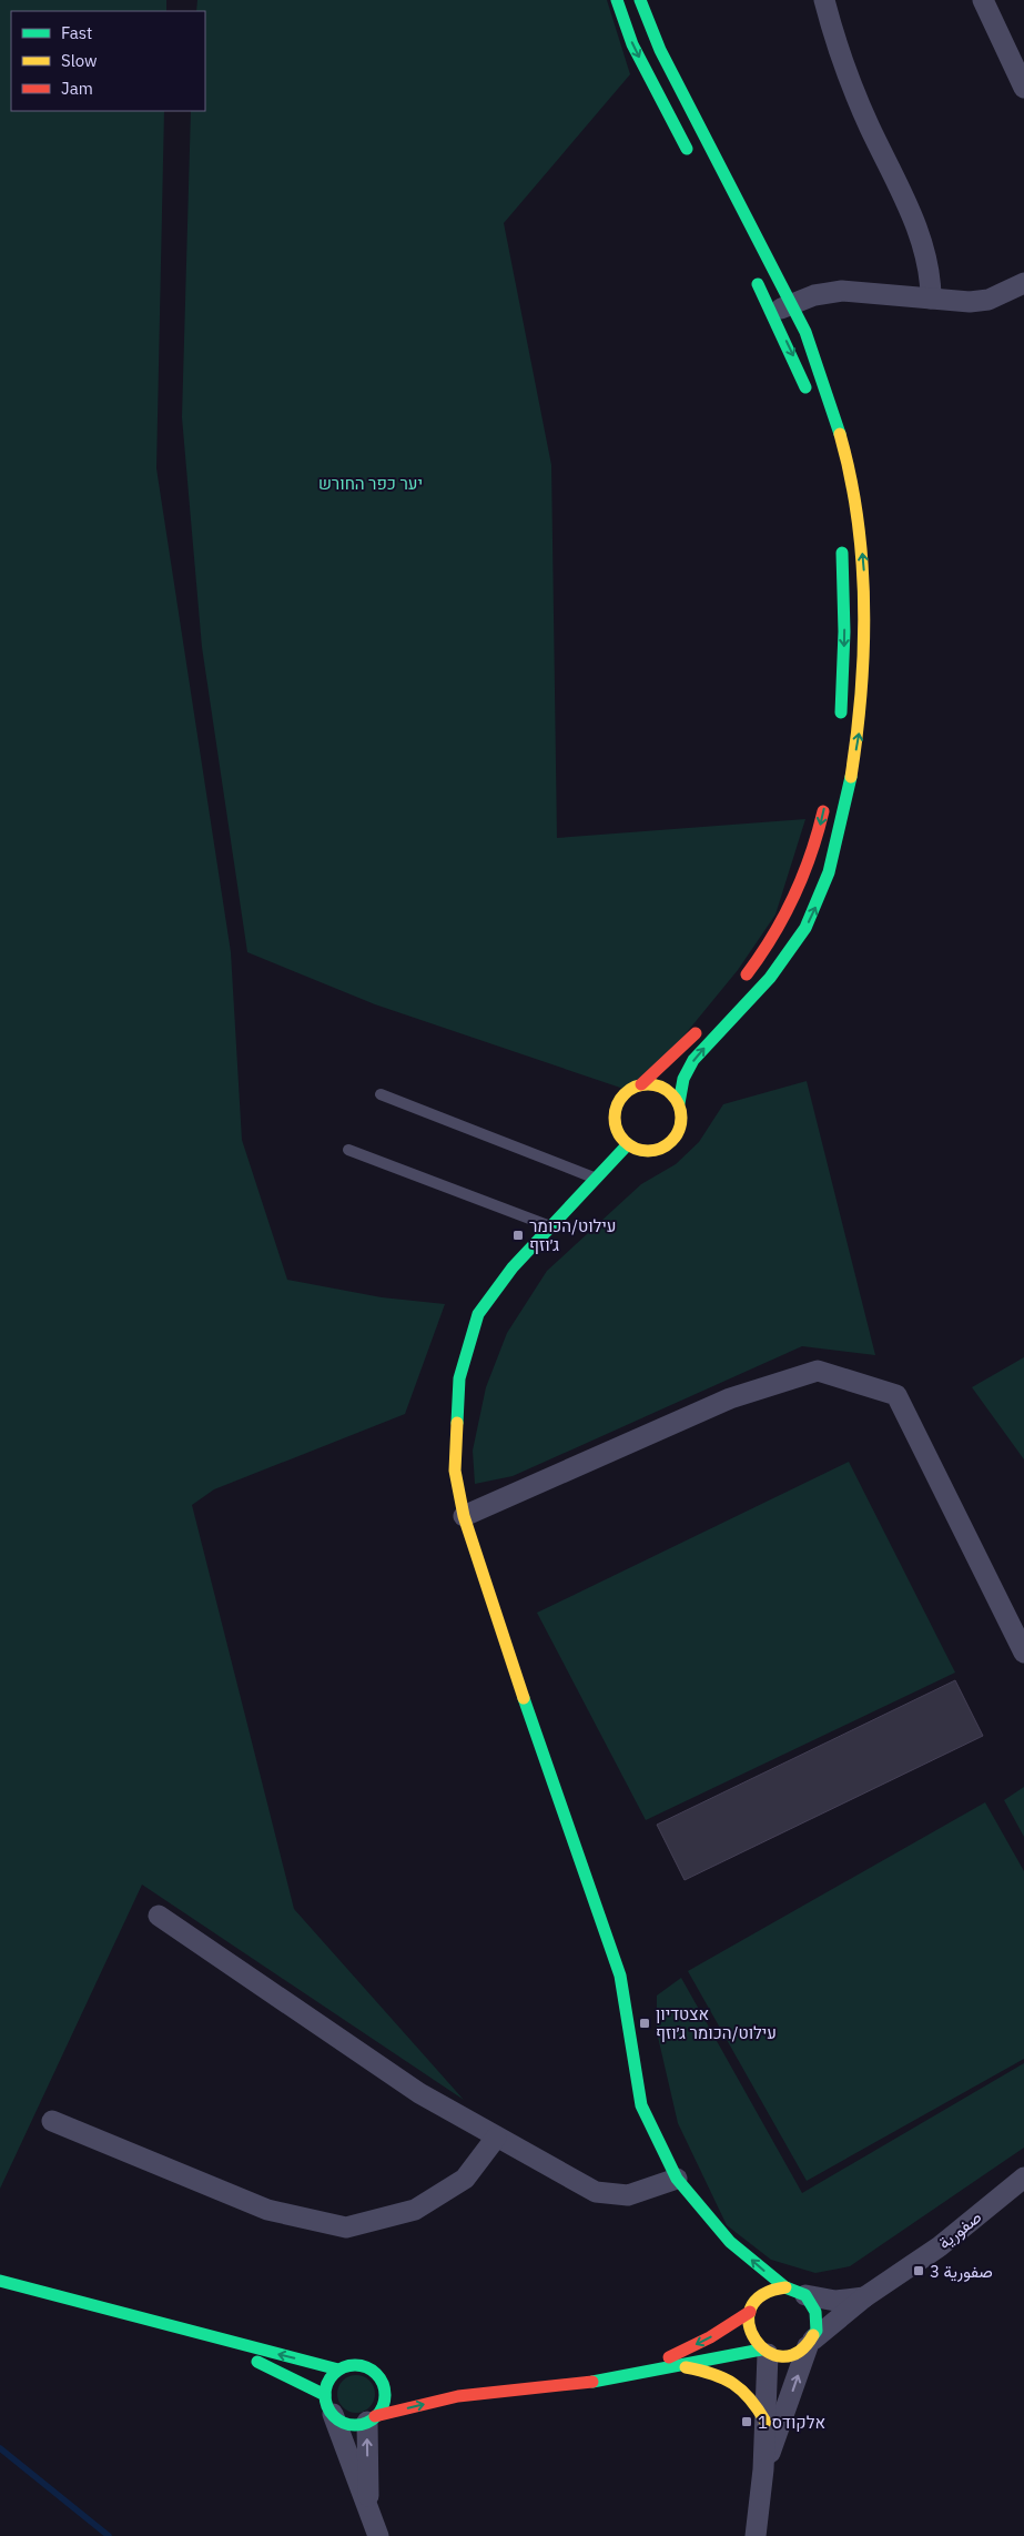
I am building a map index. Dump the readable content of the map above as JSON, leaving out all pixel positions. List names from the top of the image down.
{
  "streets": {
    "street": ["صفورية"]
  },
  "parks": ["יער כפר החורש"],
  "places": {
    "transit": [
      "עילוט/הכומר ג׳וזף",
      "אצטדיון עילוט/הכומר ג׳וזף",
      "صفورية 3",
      "אלקודס 1"
    ]
  },
  "legend": ["Fast", "Slow", "Jam"]
}
